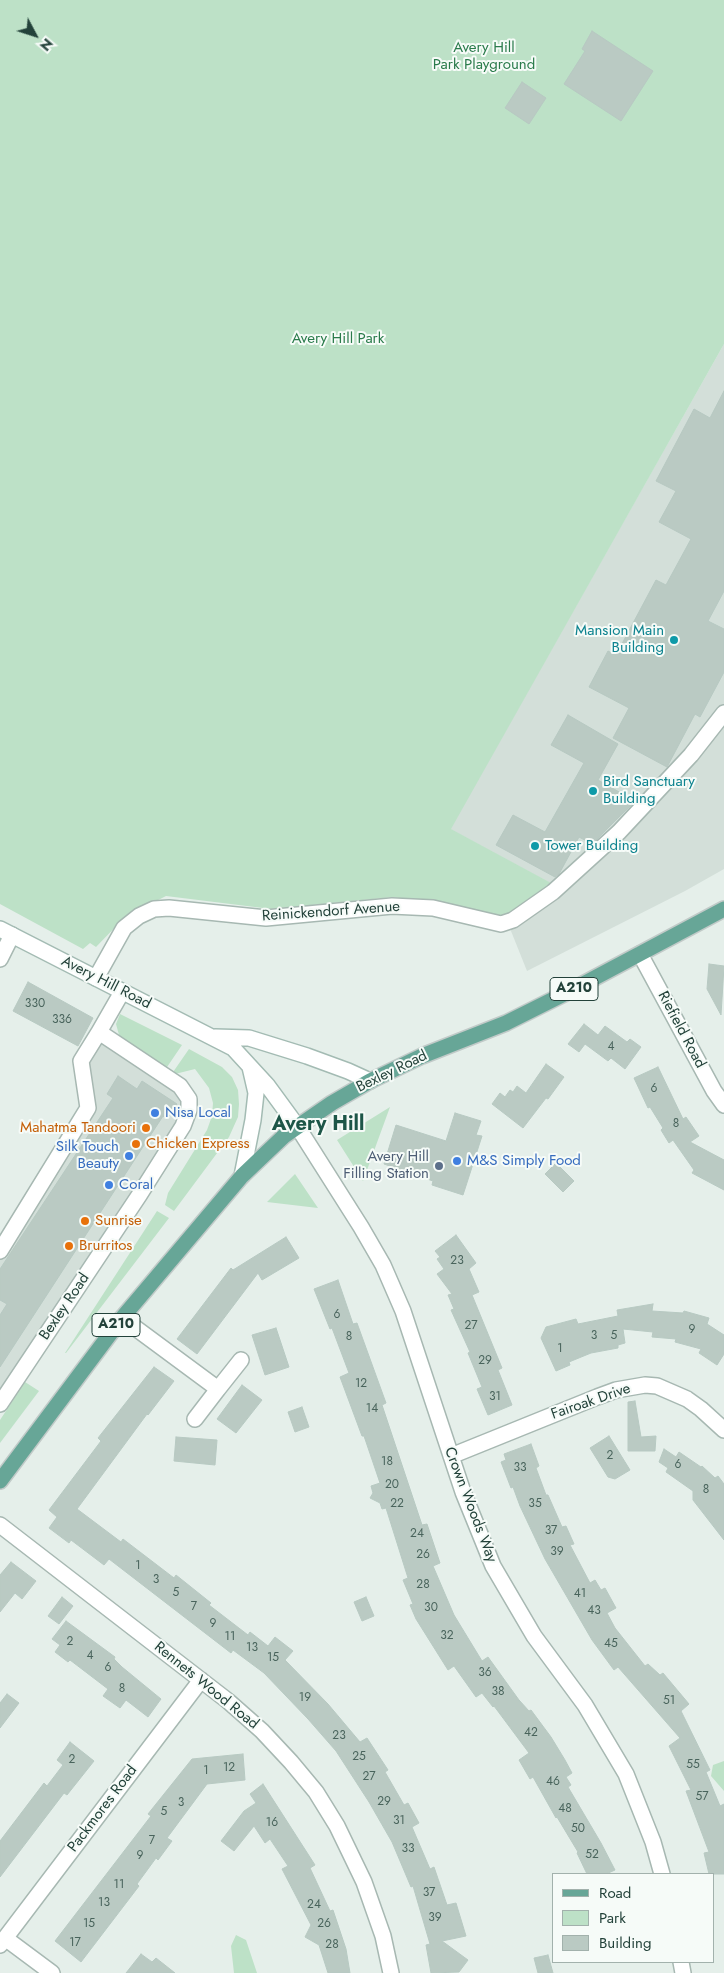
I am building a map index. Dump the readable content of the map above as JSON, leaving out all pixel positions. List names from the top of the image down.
{
  "streets": {
    "main road": ["A210", "Bexley Road"],
    "street": [
      "Reinickendorf Avenue",
      "Avery Hill Road",
      "Riefield Road",
      "Fairoak Drive",
      "Crown Woods Way",
      "Rennets Wood Road",
      "Packmores Road"
    ]
  },
  "crossings": [
    ["Reinickendorf Avenue", "Avery Hill Road"],
    ["Avery Hill Road", "Bexley Road"],
    ["Avery Hill Road", "Crown Woods Way"],
    ["Riefield Road", "Bexley Road"],
    ["Bexley Road", "Crown Woods Way"],
    ["Fairoak Drive", "Crown Woods Way"],
    ["Rennets Wood Road", "Packmores Road"]
  ],
  "districts": ["Avery Hill"],
  "parks": ["Avery Hill Park Playground", "Avery Hill Park"],
  "places": [
    "Mansion Main Building",
    "Bird Sanctuary Building",
    "Tower Building",
    "Nisa Local",
    "Mahatma Tandoori",
    "Chicken Express",
    "Silk Touch Beauty",
    "M&S Simply Food",
    "Avery Hill Filling Station",
    "Coral",
    "Sunrise",
    "Brurritos"
  ],
  "house_numbers": [
    "330",
    "336",
    "4",
    "6",
    "8",
    "23",
    "6",
    "27",
    "9",
    "3",
    "5",
    "8",
    "1",
    "29",
    "12",
    "31",
    "14",
    "2",
    "18",
    "6",
    "33",
    "20",
    "8",
    "22",
    "35",
    "37",
    "24",
    "39",
    "26",
    "1",
    "3",
    "28",
    "5",
    "41",
    "7",
    "30",
    "43",
    "9",
    "32",
    "11",
    "2",
    "45",
    "13",
    "4",
    "15",
    "6",
    "36",
    "8",
    "38",
    "19",
    "51",
    "42",
    "23",
    "25",
    "2",
    "55",
    "12",
    "1",
    "27",
    "46",
    "57",
    "29",
    "3",
    "48",
    "5",
    "31",
    "16",
    "50",
    "7",
    "33",
    "52",
    "9",
    "11",
    "37",
    "13",
    "24",
    "39",
    "15",
    "26",
    "17",
    "28"
  ],
  "legend": ["Road", "Park", "Building"],
  "north": "bottom right"
}
